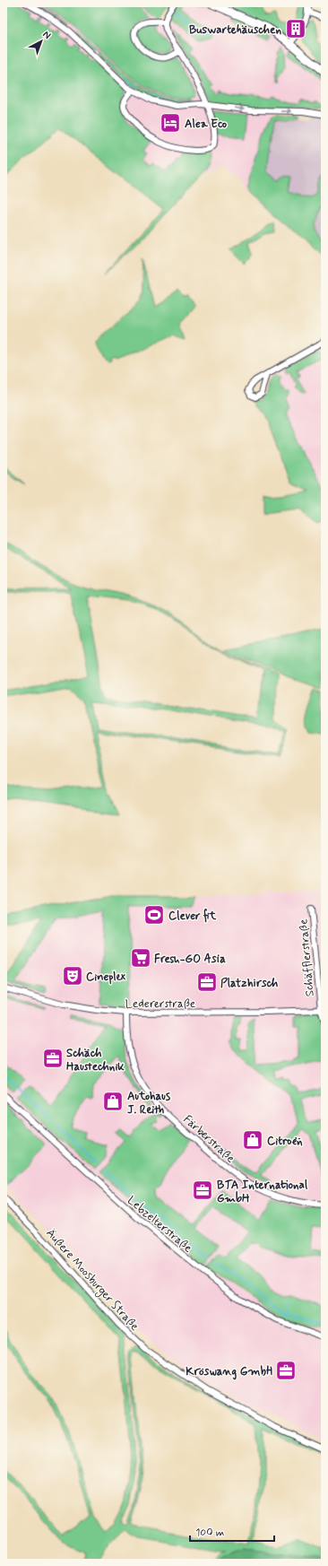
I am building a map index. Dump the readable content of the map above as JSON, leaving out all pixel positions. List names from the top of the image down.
{
  "streets": {
    "street": [
      "Schäfflerstraße",
      "Ledererstraße",
      "Färberstraße",
      "Lebzelterstraße",
      "Äußere Moosburger Straße"
    ]
  },
  "crossings": [
    ["Schäfflerstraße", "Ledererstraße"],
    ["Ledererstraße", "Färberstraße"]
  ],
  "places": {
    "building": ["Buswartehäuschen"],
    "hotel": ["Alea Eco"],
    "sports": ["Clever fit"],
    "supermarket": ["Fresh-GO Asia"],
    "theatre": ["Cineplex"],
    "office": [
      "Platzhirsch",
      "Schäch Haustechnik",
      "BTA International GmbH",
      "Kröswang GmbH"
    ],
    "shop": ["Autohaus J. Reith", "Citroën"]
  },
  "scale_bar": "100 m",
  "north": "top right"
}
